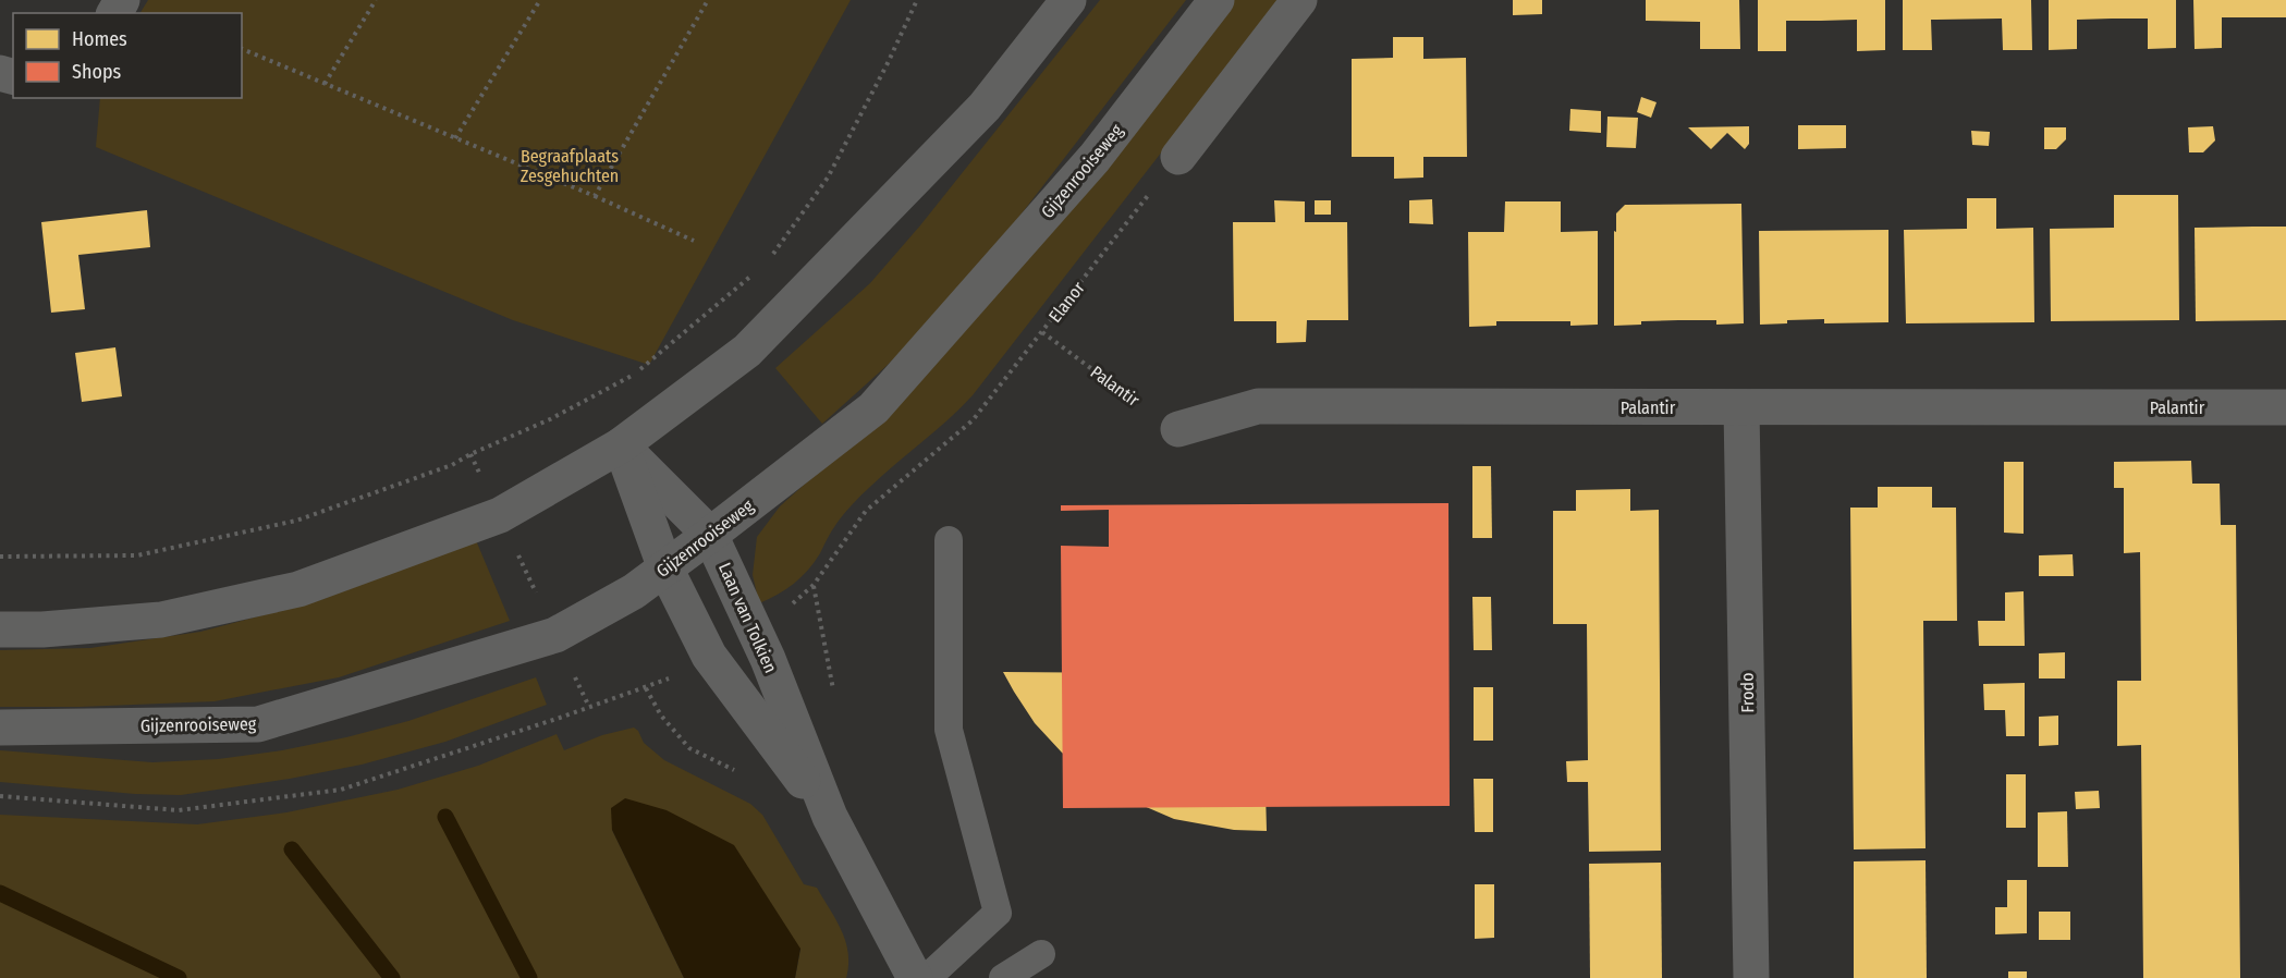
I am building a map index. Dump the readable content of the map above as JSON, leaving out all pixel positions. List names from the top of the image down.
{
  "streets": {
    "street": [
      "Gijzenrooiseweg",
      "Palantir",
      "Laan van Tolkien",
      "Frodo"
    ],
    "path": ["Elanor"]
  },
  "crossings": [
    ["Gijzenrooiseweg", "Laan van Tolkien"],
    ["Elanor", "Palantir"],
    ["Elanor", "Laan van Tolkien"],
    ["Palantir", "Frodo"]
  ],
  "parks": ["Begraafplaats Zesgehuchten"],
  "legend": ["Homes", "Shops"]
}
